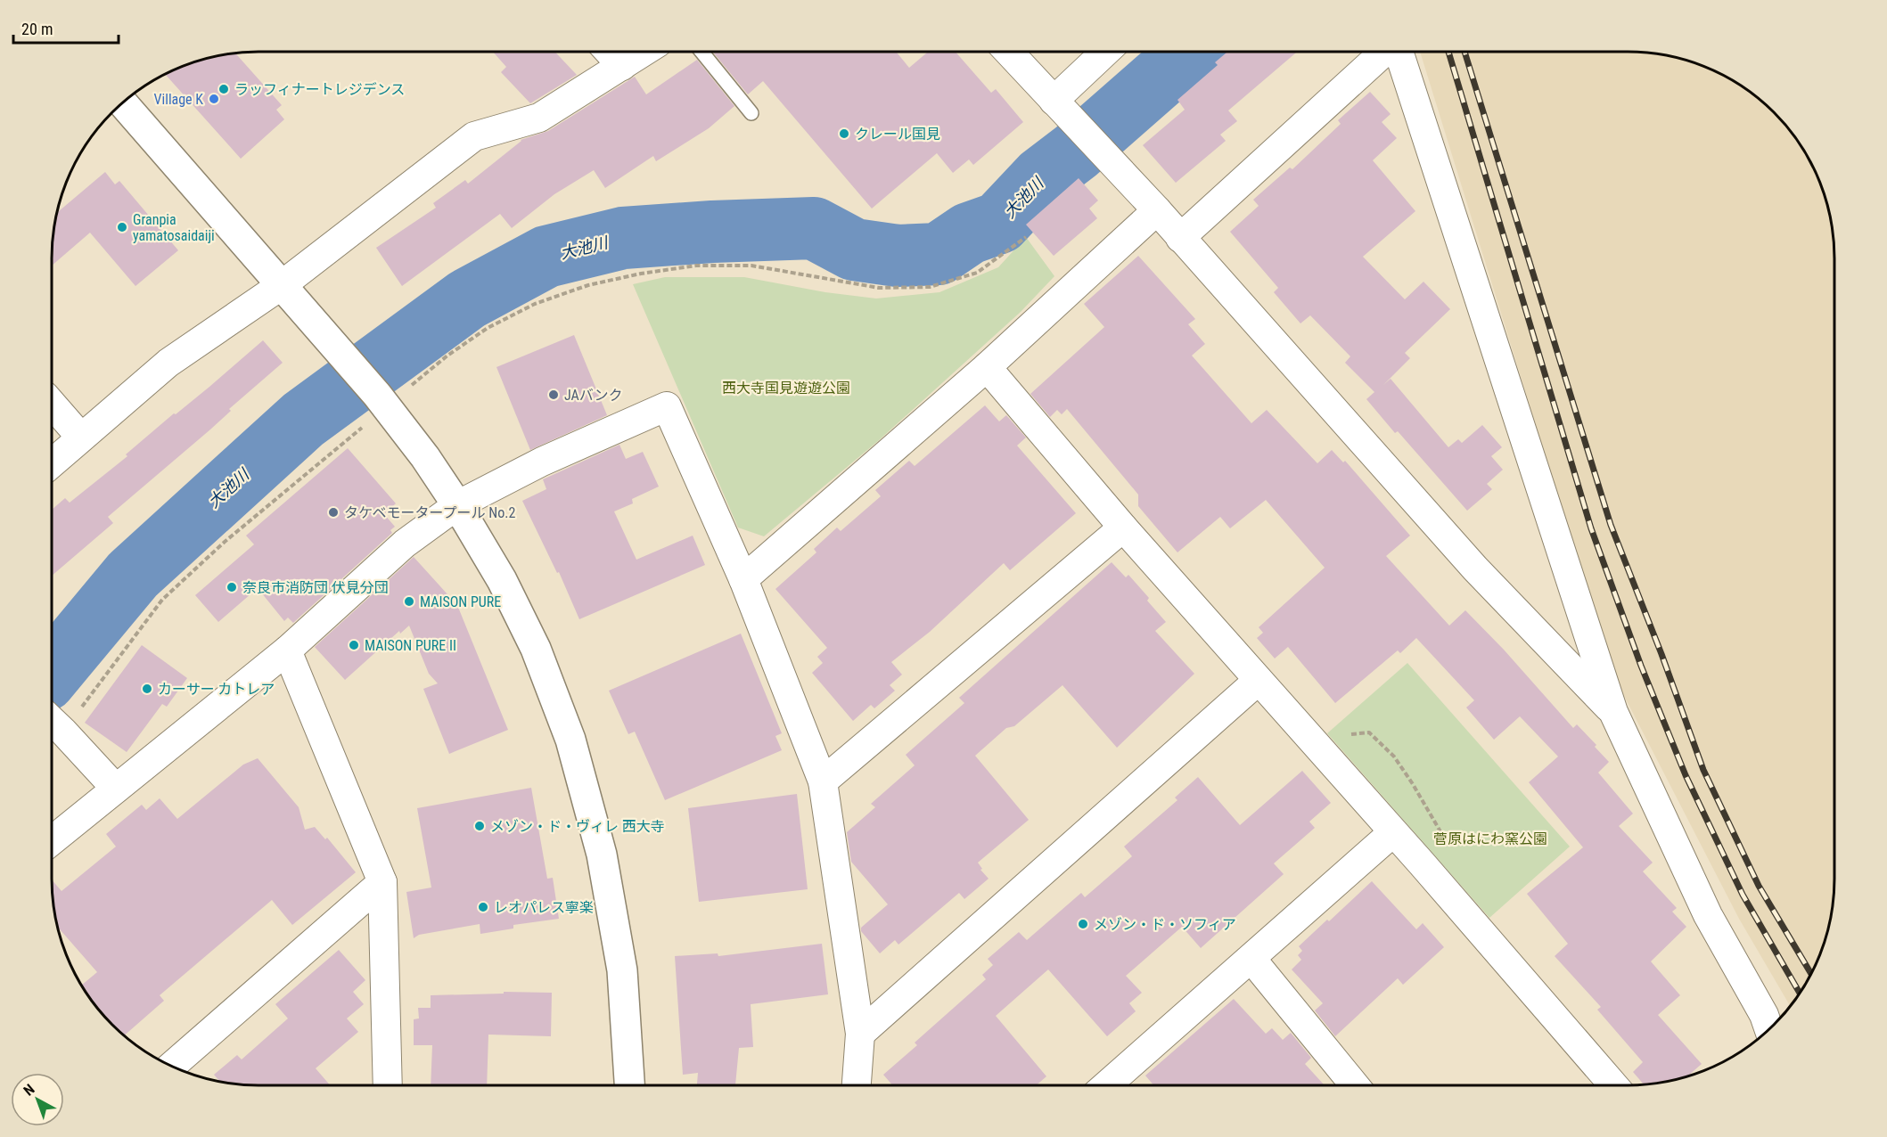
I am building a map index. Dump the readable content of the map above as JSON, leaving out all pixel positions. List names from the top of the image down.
{
  "water": ["大池川"],
  "parks": ["西大寺国見遊遊公園", "菅原はにわ窯公園"],
  "places": [
    "ラッフィナートレジデンス",
    "Village K",
    "クレール国見",
    "Granpia yamatosaidaiji",
    "JAバンク",
    "タケベモータープール No.2",
    "奈良市消防団 伏見分団",
    "MAISON PURE",
    "MAISON PURE II",
    "カーサー カトレア",
    "メゾン・ド・ヴィレ 西大寺",
    "レオパレス寧楽",
    "メゾン・ド・ソフィア"
  ],
  "scale_bar": "20 m",
  "north": "top left"
}
